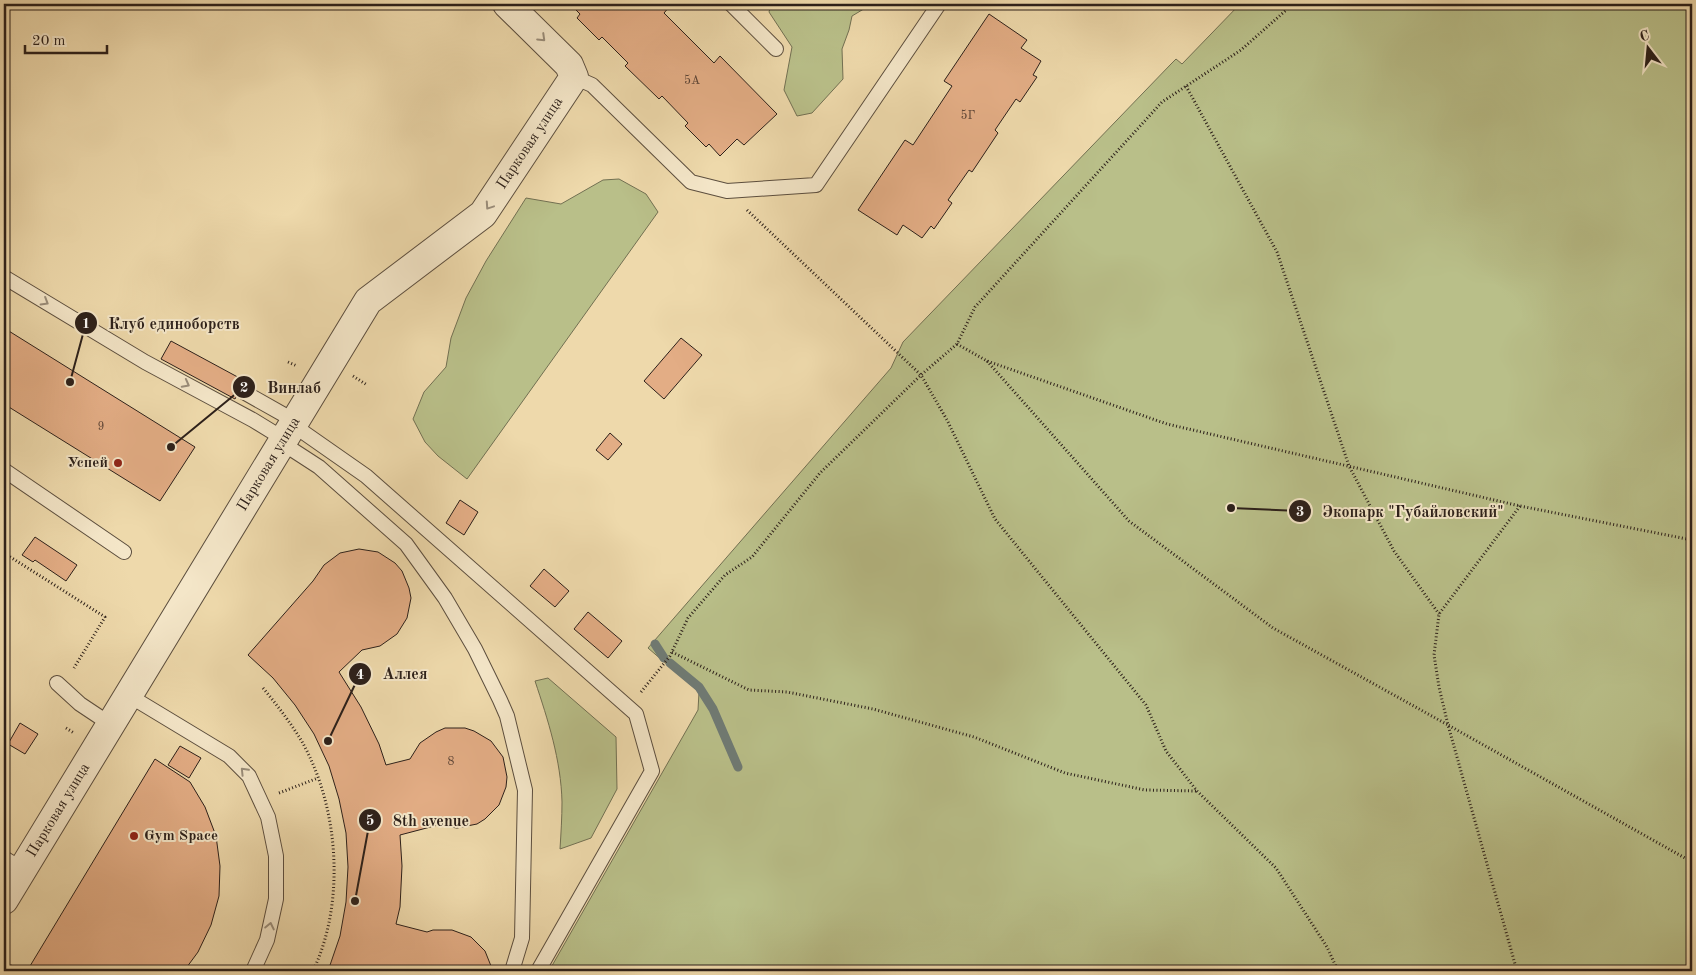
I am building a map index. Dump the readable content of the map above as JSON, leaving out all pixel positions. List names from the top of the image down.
{
  "streets": {
    "street": ["Парковая улица"]
  },
  "one_way": ["Парковая улица"],
  "places": [
    "Клуб единоборств",
    "Винлаб",
    "Успей",
    "Экопарк \"Губайловский\"",
    "Аллея",
    "Gym Space",
    "8th avenue"
  ],
  "house_numbers": [
    "5А",
    "5Г",
    "9",
    "8"
  ],
  "scale_bar": "20 m",
  "north": "top"
}
